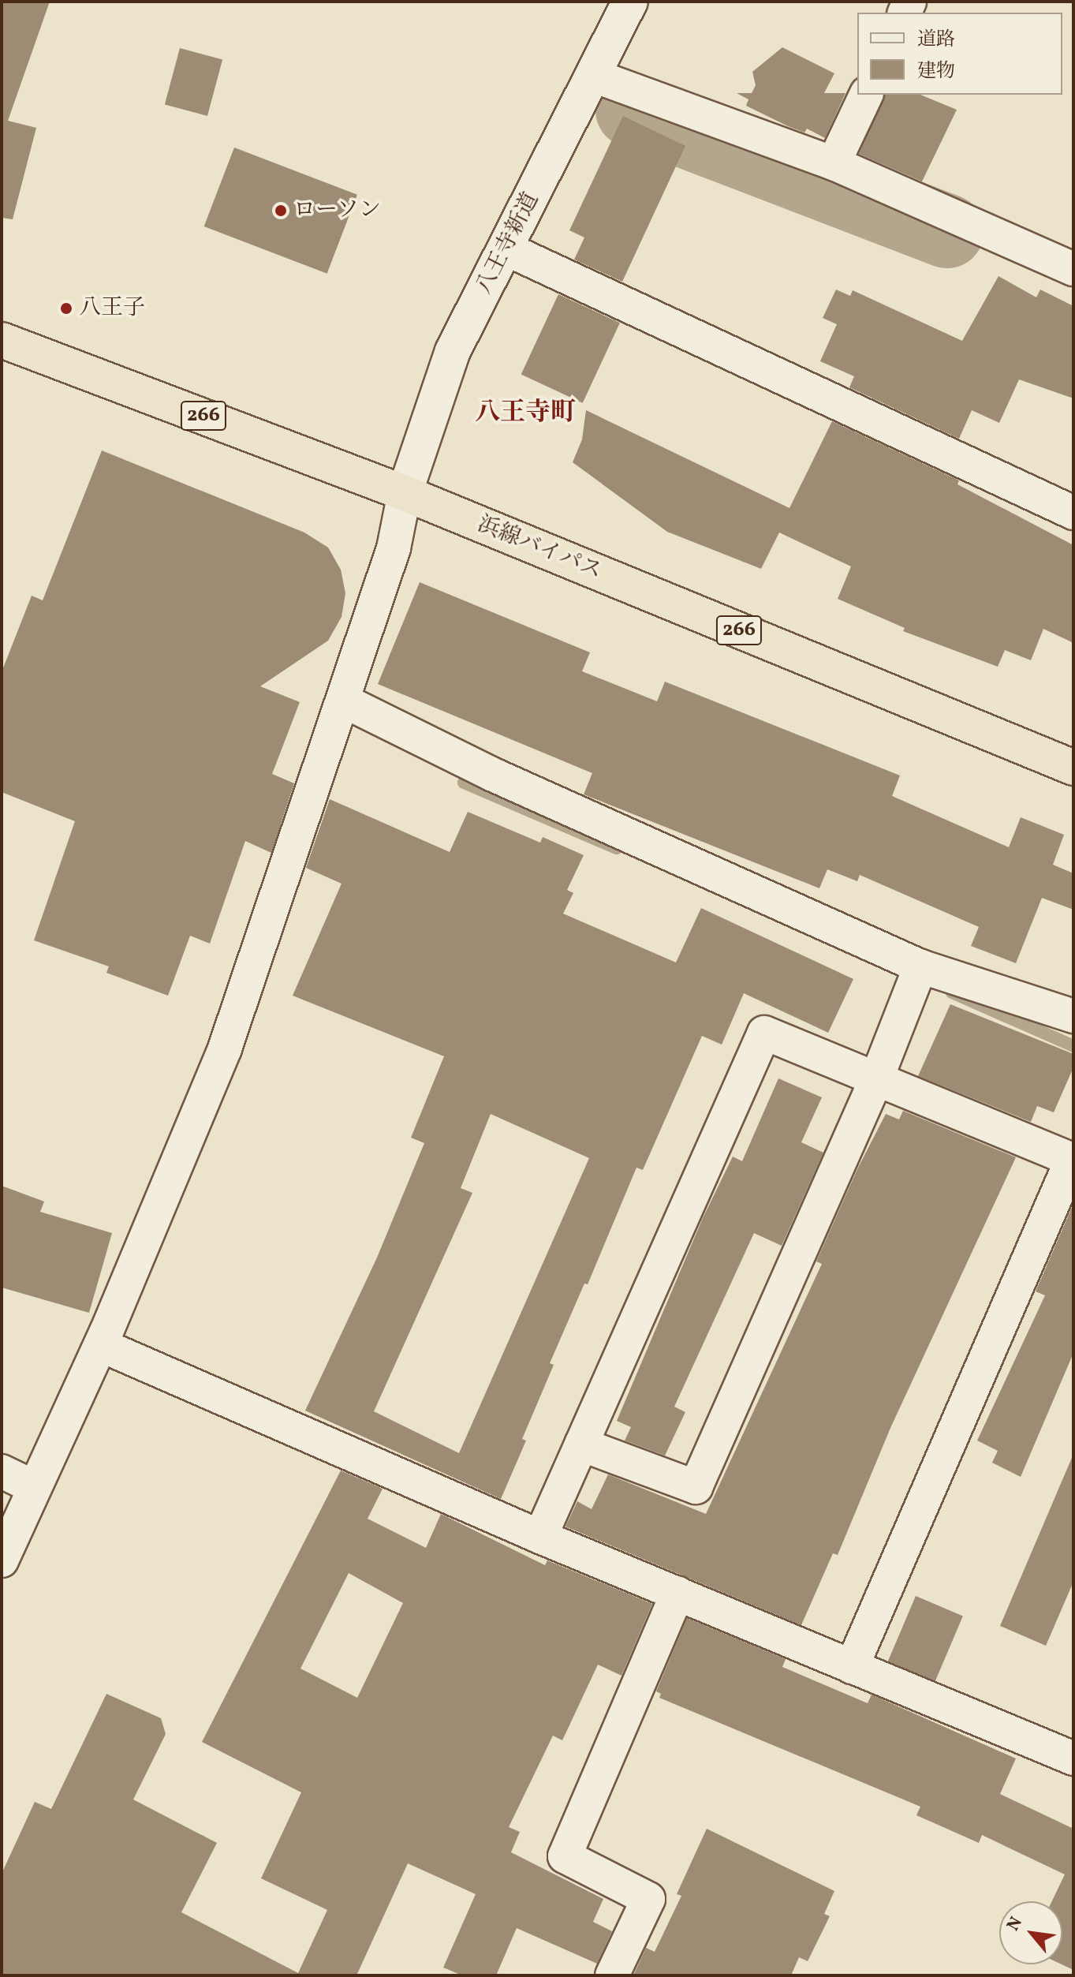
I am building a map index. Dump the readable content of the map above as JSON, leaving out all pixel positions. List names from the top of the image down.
{
  "streets": {
    "highway": ["266", "浜線バイパス"],
    "street": ["八王寺新道"]
  },
  "crossings": [
    ["八王寺新道", "浜線バイパス"]
  ],
  "districts": ["八王寺町"],
  "places": ["ローソン", "八王子"],
  "legend": ["道路", "建物"],
  "north": "top left"
}
